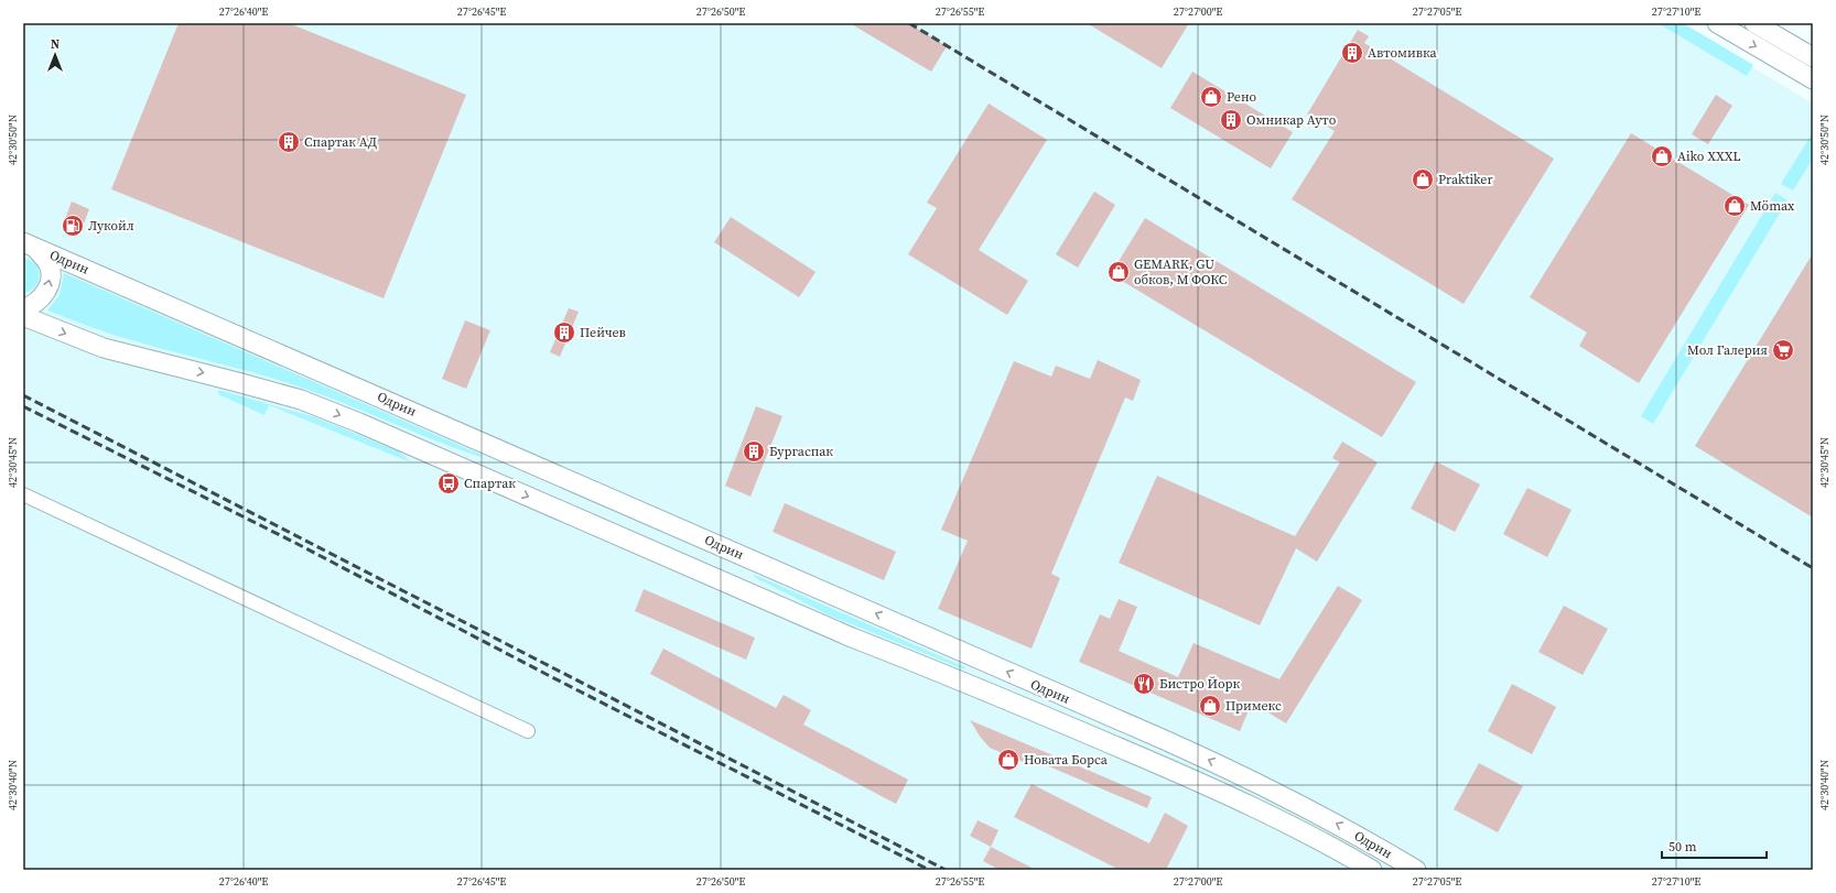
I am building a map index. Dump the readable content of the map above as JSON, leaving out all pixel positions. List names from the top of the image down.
{
  "streets": {
    "main road": ["Одрин"]
  },
  "places": {
    "building": [
      "Автомивка",
      "Омникар Ауто",
      "Спартак АД",
      "Пейчев",
      "Бургаспак"
    ],
    "shop": [
      "Рено",
      "Aiko XXXL",
      "Praktiker",
      "Mömax",
      "GEMARK, GU обков, М ФОКС",
      "Примекс",
      "Новата Борса"
    ],
    "fuel station": ["Лукойл"],
    "supermarket": ["Мол Галерия"],
    "bus stop": ["Спартак"],
    "restaurant": ["Бистро Йорк"]
  },
  "scale_bar": "50 m",
  "north": "top",
  "coordinates": [
    "27°26'40\"E",
    "27°26'45\"E",
    "27°26'50\"E",
    "27°26'55\"E",
    "27°27'00\"E",
    "27°27'05\"E",
    "27°27'10\"E",
    "42°30'50\"N",
    "42°30'45\"N",
    "42°30'40\"N"
  ]
}
